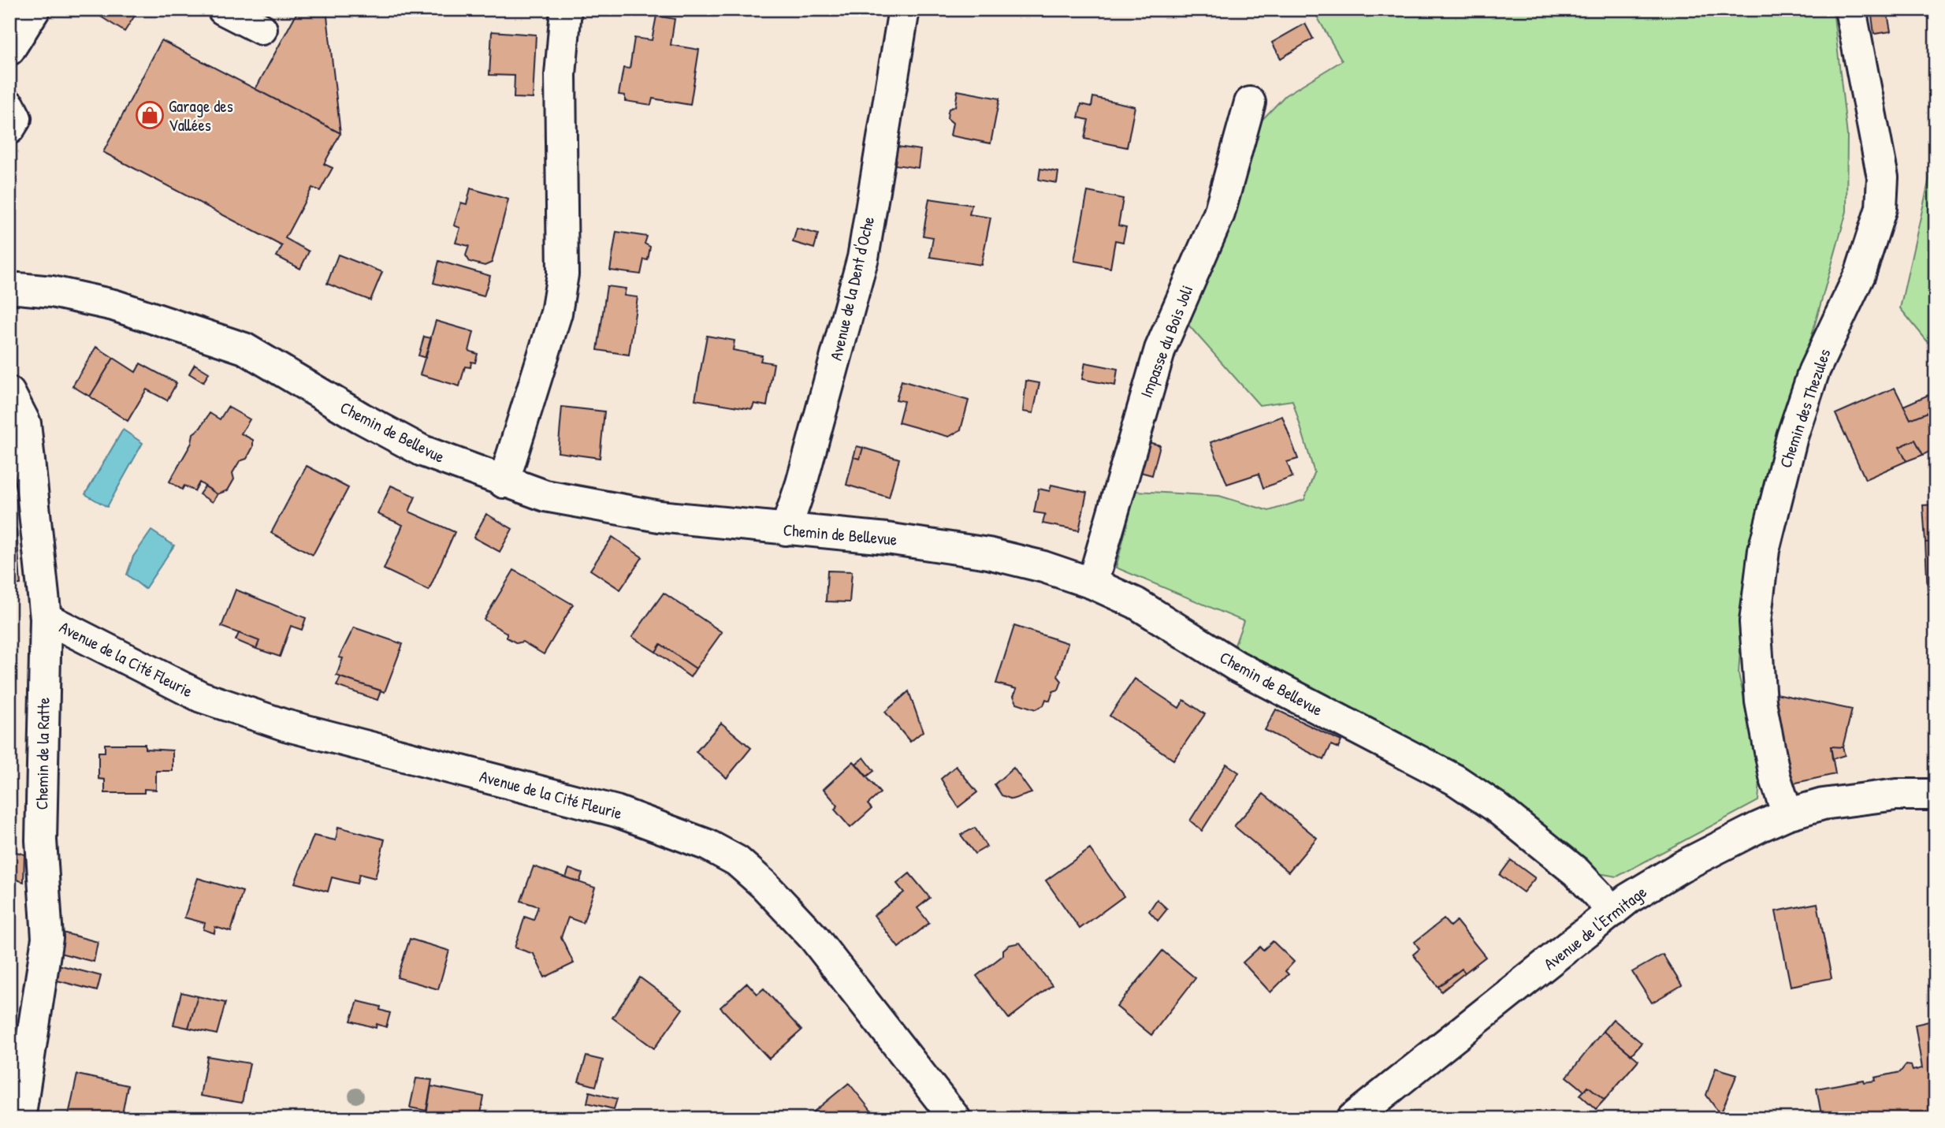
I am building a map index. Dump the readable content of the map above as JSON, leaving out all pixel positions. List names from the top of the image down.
{
  "streets": {
    "street": [
      "Avenue de la Dent d'Oche",
      "Impasse du Bois Joli",
      "Chemin des Thezules",
      "Chemin de Bellevue",
      "Avenue de la Cité Fleurie",
      "Chemin de la Ratte",
      "Avenue de l'Ermitage"
    ]
  },
  "crossings": [
    ["Avenue de la Dent d'Oche", "Chemin de Bellevue"],
    ["Impasse du Bois Joli", "Chemin de Bellevue"],
    ["Chemin des Thezules", "Avenue de l'Ermitage"],
    ["Chemin de Bellevue", "Avenue de l'Ermitage"],
    ["Avenue de la Cité Fleurie", "Chemin de la Ratte"]
  ],
  "places": {
    "shop": ["Garage des Vallées"]
  }
}
